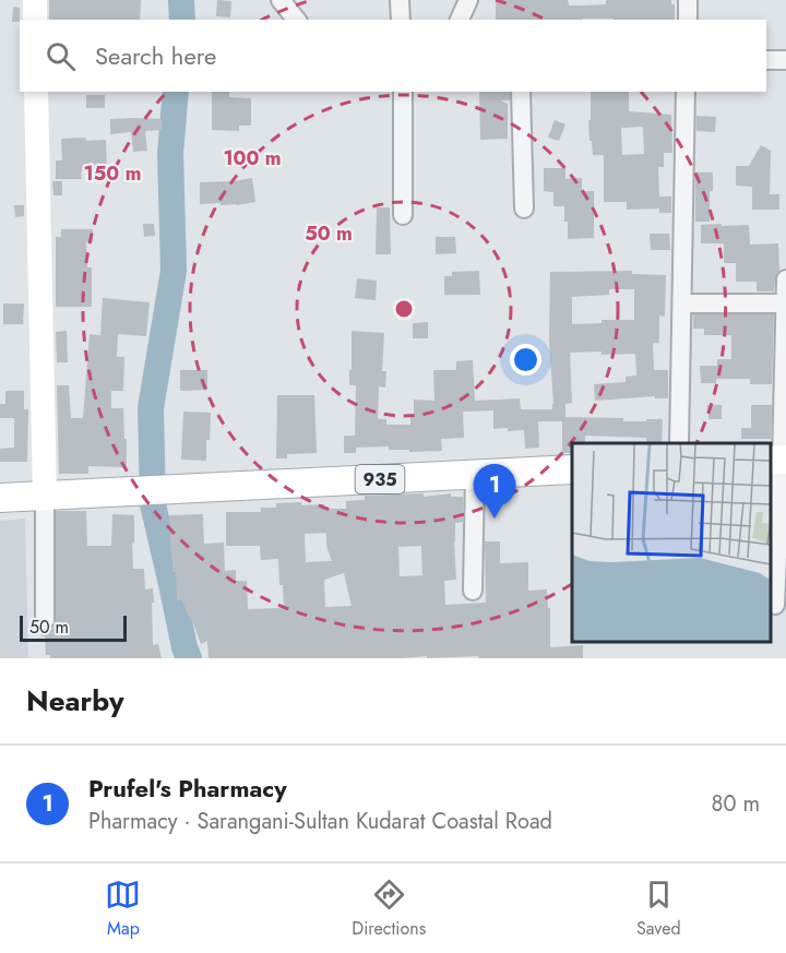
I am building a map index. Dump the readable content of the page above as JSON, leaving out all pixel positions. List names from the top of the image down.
{
  "streets": {
    "main road": ["935"]
  },
  "scale_bar": "50 m",
  "page": {
    "search": "Search here",
    "pins": "1",
    "scale": "50 m",
    "heading": "Nearby",
    "list": [
      {
        "mark": "1",
        "name": "Prufel's Pharmacy",
        "note": "Pharmacy · Sarangani-Sultan Kudarat Coastal Road",
        "value": "80 m"
      }
    ],
    "nav": ["Map", "Directions", "Saved"]
  },
  "rings": ["100 m", "150 m", "50 m"]
}
